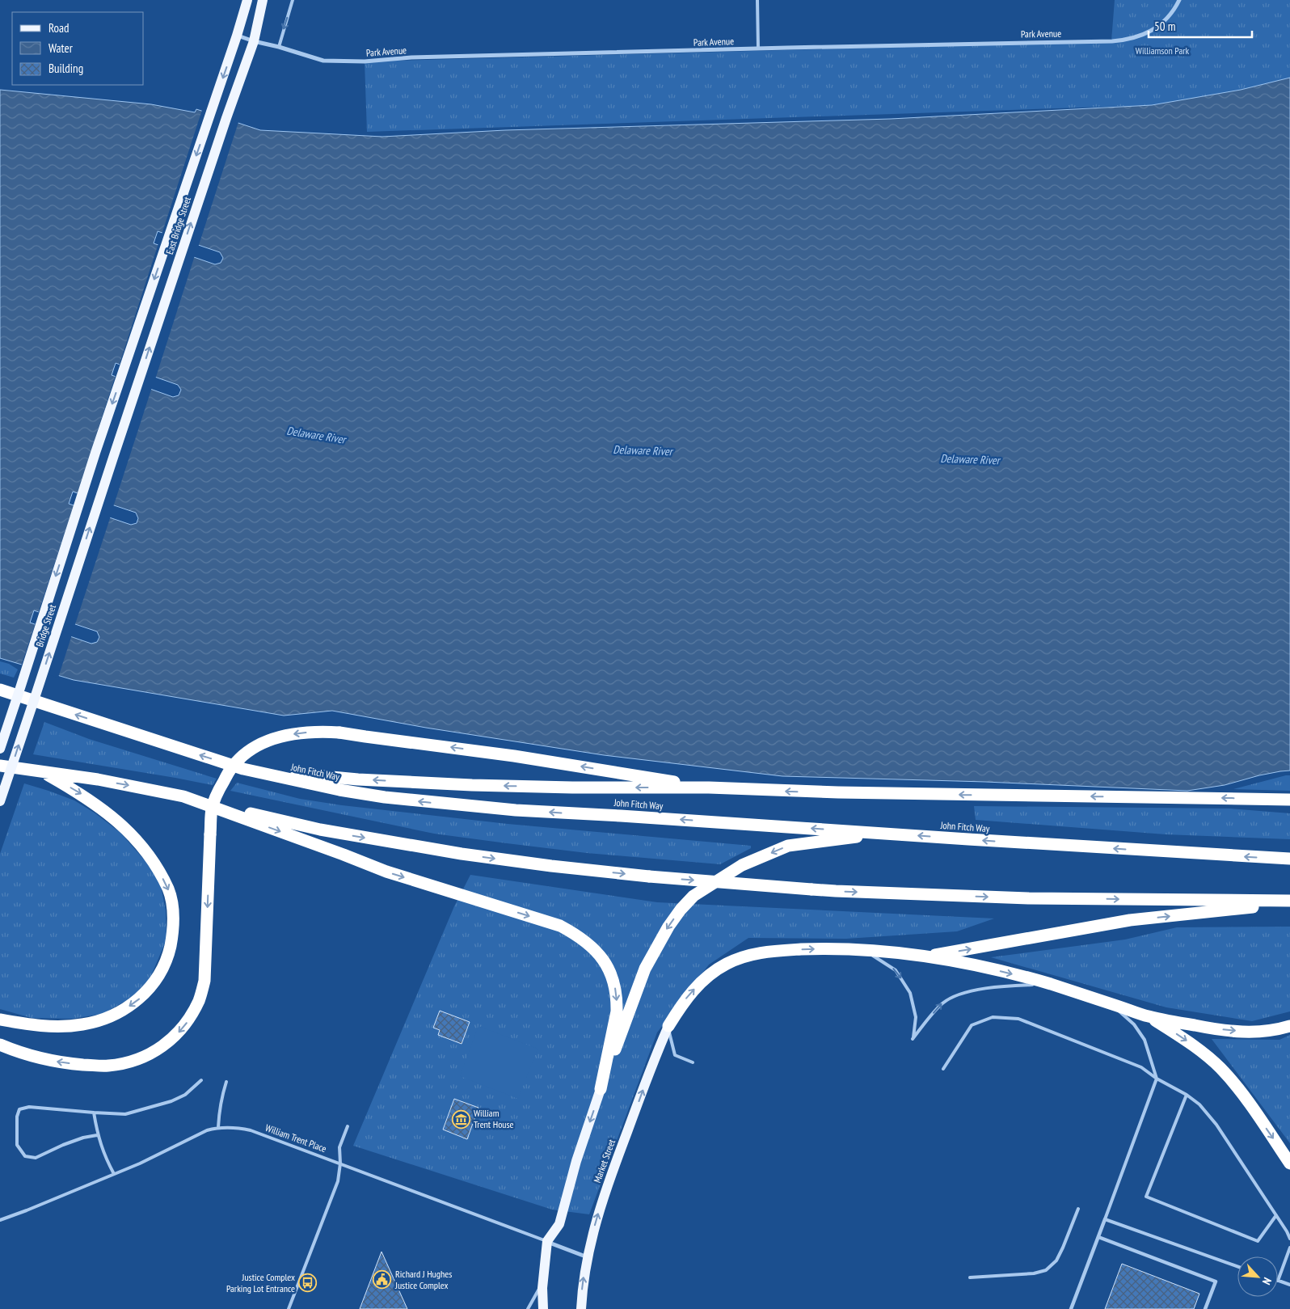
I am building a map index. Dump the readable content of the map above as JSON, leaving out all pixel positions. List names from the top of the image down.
{
  "streets": {
    "highway": ["John Fitch Way"],
    "main road": ["East Bridge Street", "Bridge Street", "Market Street"],
    "street": ["Park Avenue", "William Trent Place"]
  },
  "crossings": [
    ["Park Avenue", "East Bridge Street"],
    ["East Bridge Street", "Bridge Street"],
    ["William Trent Place", "Market Street"]
  ],
  "water": ["Delaware River"],
  "parks": ["Williamson Park"],
  "places": {
    "museum": ["William Trent House"],
    "public building": ["Richard J Hughes Justice Complex"],
    "bus stop": ["Justice Complex Parking Lot Entrance"]
  },
  "legend": ["Road", "Water", "Building"],
  "scale_bar": "50 m",
  "north": "bottom right"
}
